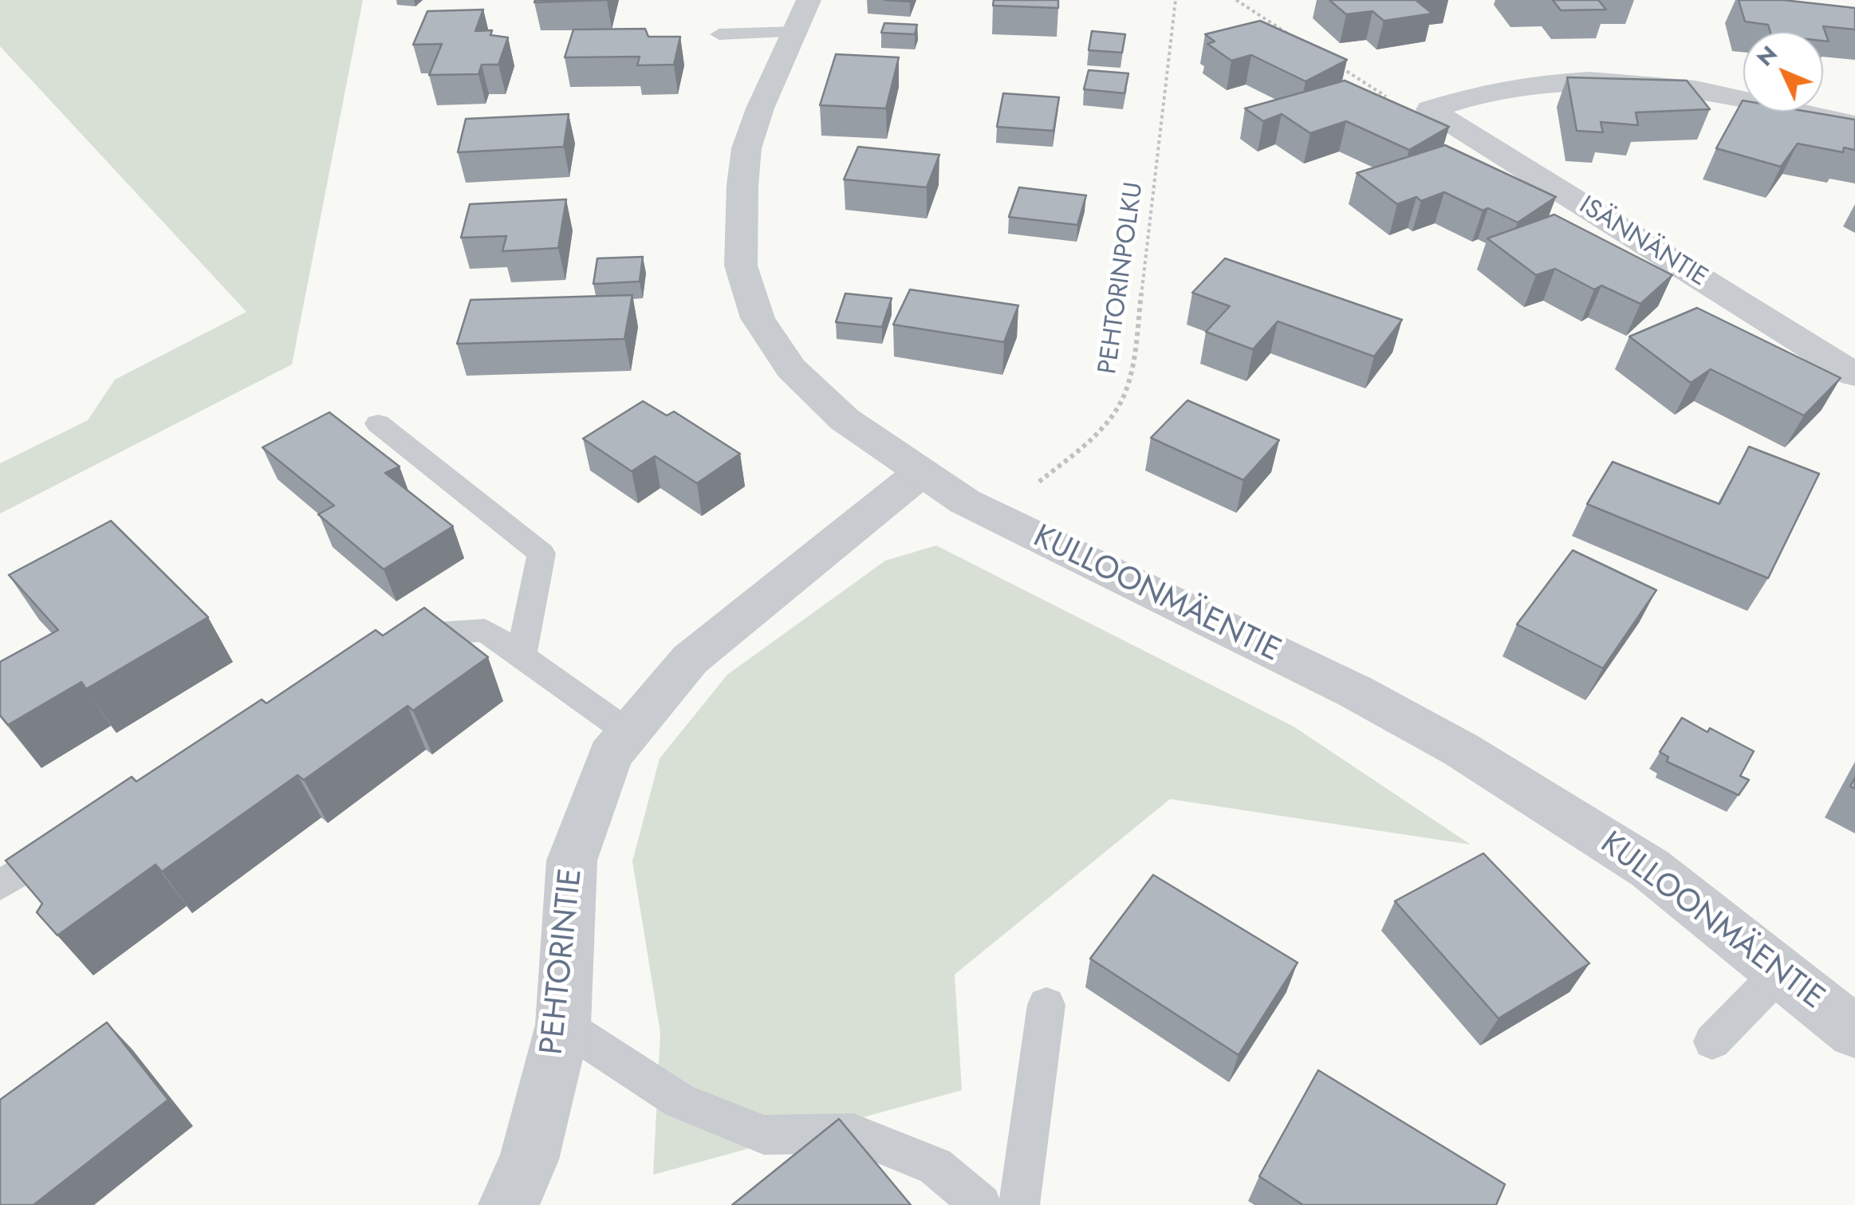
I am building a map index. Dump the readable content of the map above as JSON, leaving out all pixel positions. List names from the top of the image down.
{
  "streets": {
    "street": ["ISÄNNÄNTIE", "KULLOONMÄENTIE", "PEHTORINTIE"],
    "path": ["PEHTORINPOLKU"]
  },
  "crossings": [
    ["PEHTORINPOLKU", "KULLOONMÄENTIE"],
    ["KULLOONMÄENTIE", "PEHTORINTIE"]
  ],
  "north": "top left"
}
